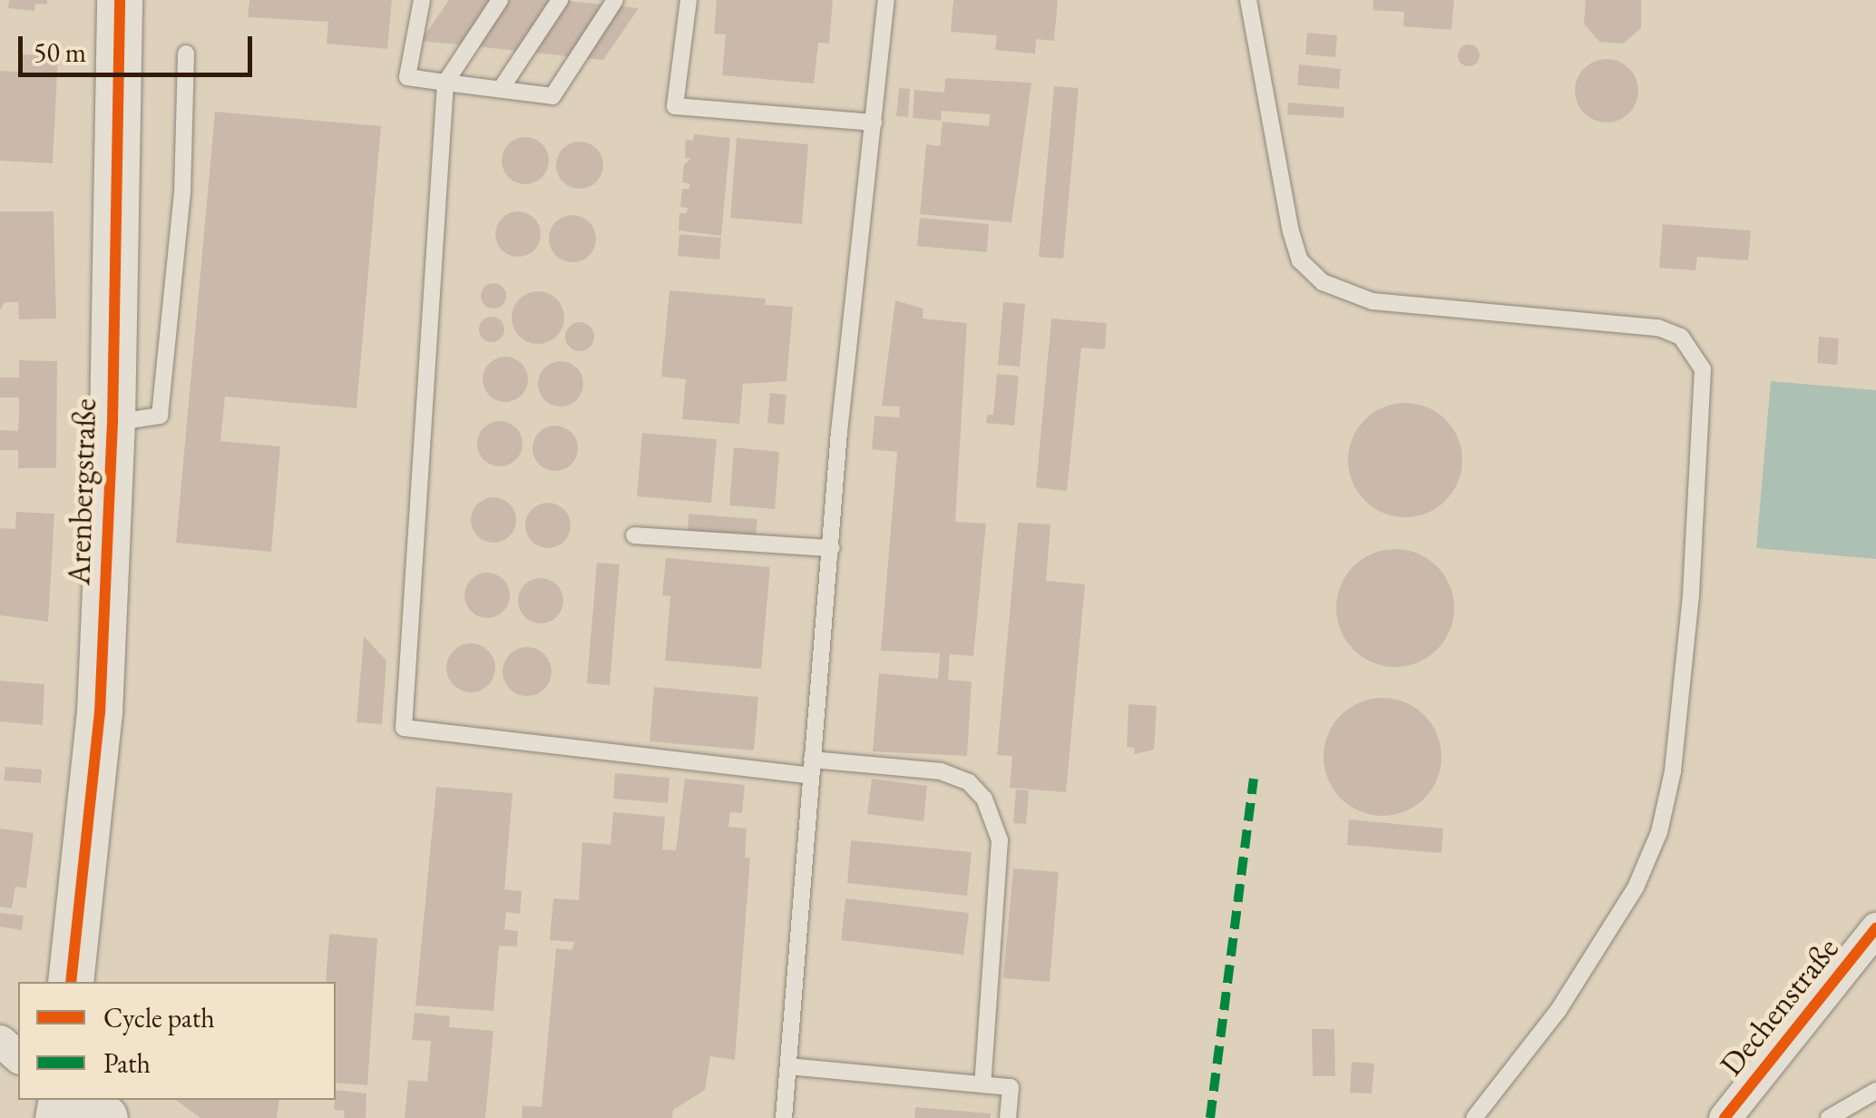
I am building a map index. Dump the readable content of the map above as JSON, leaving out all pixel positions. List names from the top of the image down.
{
  "streets": {
    "street": ["Arenbergstraße", "Dechenstraße"]
  },
  "legend": ["Cycle path", "Path"],
  "scale_bar": "50 m"
}
